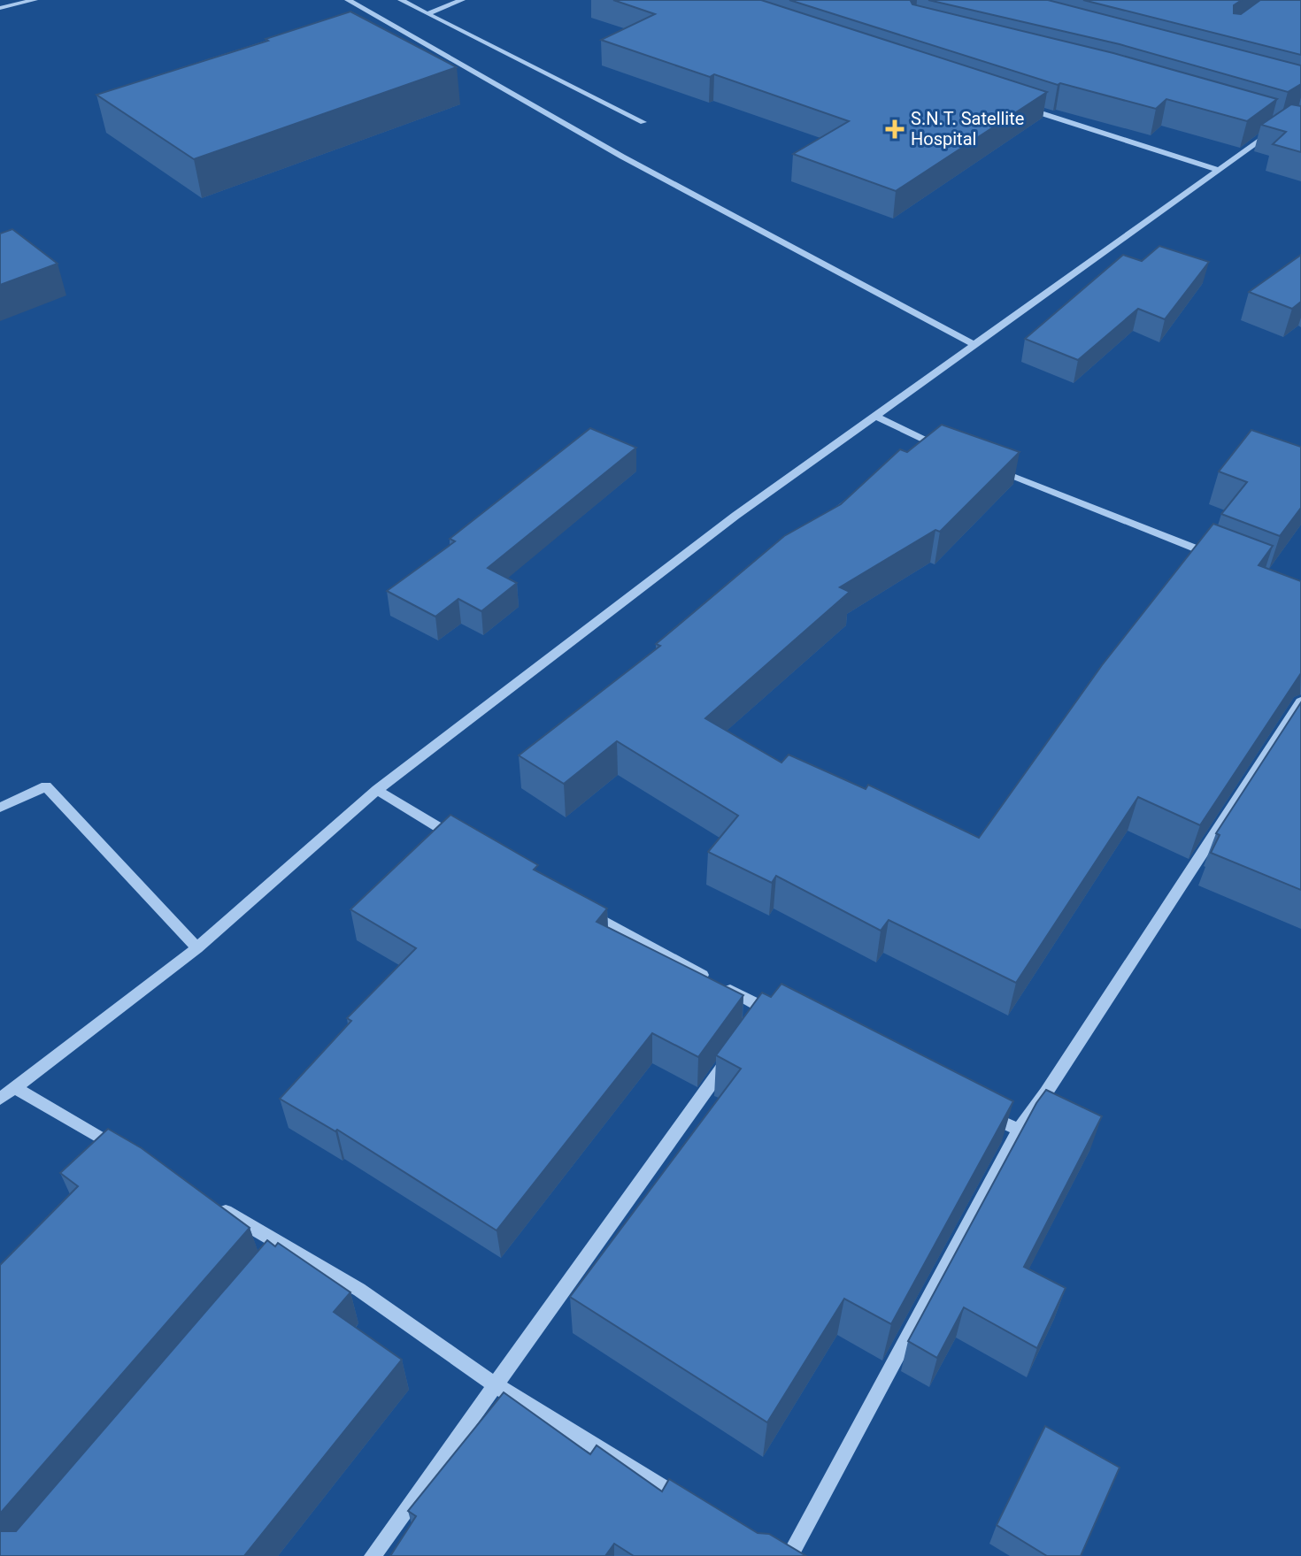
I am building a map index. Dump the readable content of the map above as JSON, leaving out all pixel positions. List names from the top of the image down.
{
  "places": {
    "health": ["S.N.T. Satellite Hospital"]
  }
}
